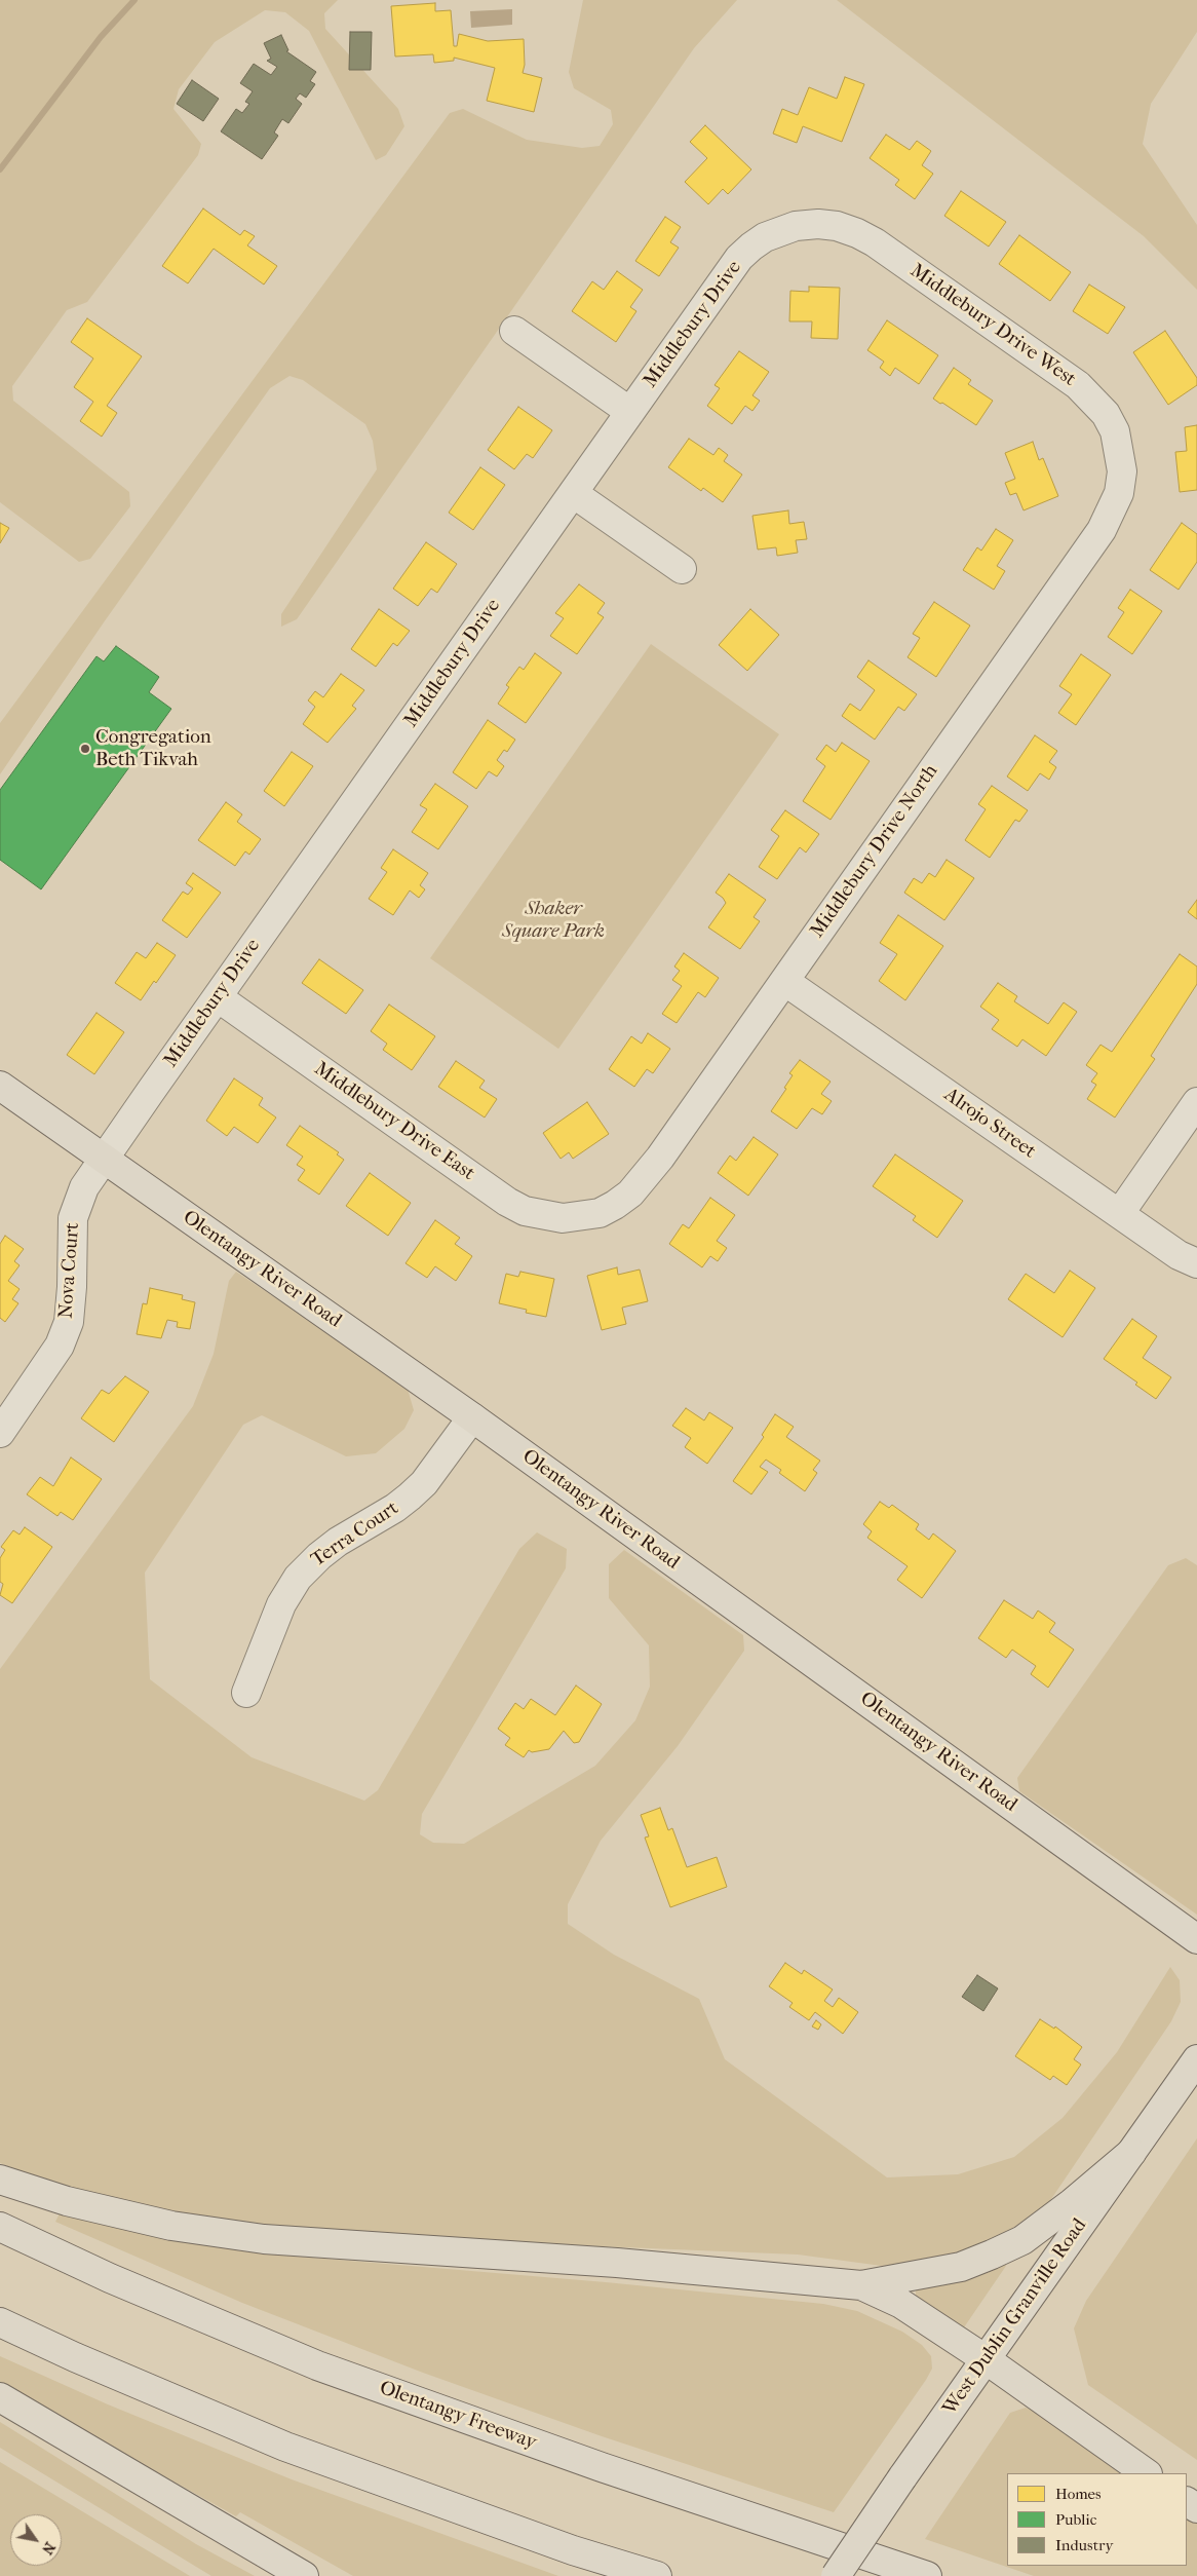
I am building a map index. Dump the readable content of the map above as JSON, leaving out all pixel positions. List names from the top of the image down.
{
  "streets": {
    "main road": ["Olentangy River Road", "West Dublin Granville Road", "Olentangy Freeway"],
    "street": [
      "Middlebury Drive",
      "Middlebury Drive West",
      "Middlebury Drive North",
      "Middlebury Drive East",
      "Alrojo Street",
      "Nova Court",
      "Terra Court"
    ]
  },
  "crossings": [
    ["Middlebury Drive", "Middlebury Drive West"],
    ["Middlebury Drive", "Middlebury Drive East"],
    ["Middlebury Drive", "Olentangy River Road"],
    ["Middlebury Drive", "Nova Court"],
    ["Middlebury Drive West", "Middlebury Drive North"],
    ["Middlebury Drive North", "Middlebury Drive East"],
    ["Middlebury Drive North", "Alrojo Street"],
    ["Olentangy River Road", "Nova Court"],
    ["Olentangy River Road", "Terra Court"]
  ],
  "parks": ["Shaker Square Park"],
  "places": ["Congregation Beth Tikvah"],
  "legend": ["Homes", "Public", "Industry"],
  "north": "bottom right"
}
